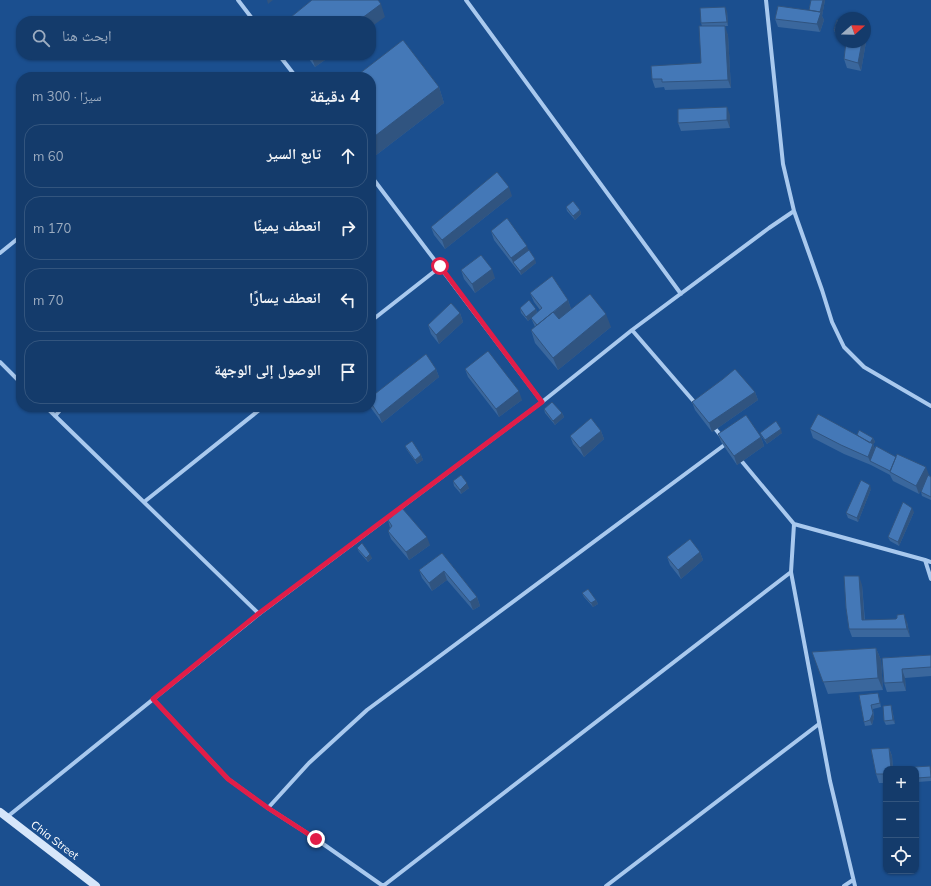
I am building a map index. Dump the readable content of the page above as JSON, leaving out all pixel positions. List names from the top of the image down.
{
  "streets": {
    "main road": ["Chia Street"]
  },
  "north": "right",
  "page": {
    "search": "ابحث هنا",
    "heading": ["4 دقيقة", "سيرًا · 300 m"],
    "list": [
      ["تابع السير", "60 m"],
      ["انعطف يمينًا", "170 m"],
      ["انعطف يسارًا", "70 m"],
      "الوصول إلى الوجهة"
    ],
    "map_buttons": ["+", "−"]
  }
}
